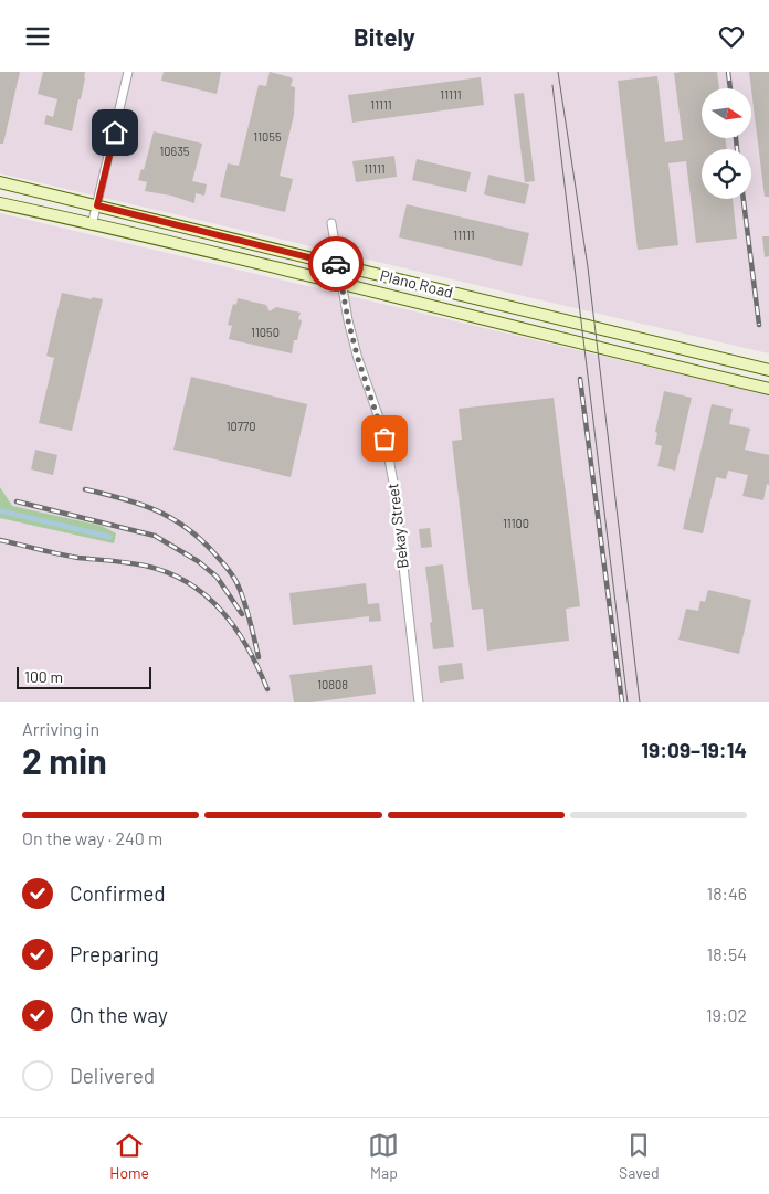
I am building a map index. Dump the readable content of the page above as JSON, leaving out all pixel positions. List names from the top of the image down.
{
  "streets": {
    "main road": ["Plano Road"],
    "street": ["Bekay Street"]
  },
  "crossings": [
    ["Plano Road", "Bekay Street"]
  ],
  "house_numbers": [
    "11111",
    "11111",
    "11055",
    "10635",
    "11111",
    "11111",
    "11050",
    "10770",
    "11100",
    "10808"
  ],
  "scale_bar": "100 m",
  "north": "right",
  "page": {
    "header": "Bitely",
    "scale": "100 m",
    "heading": ["2 min", "Arriving in", "19:09–19:14"],
    "bar": "On the way · 240 m",
    "list": [
      ["Confirmed", "18:46"],
      ["Preparing", "18:54"],
      ["On the way", "19:02"],
      "Delivered"
    ],
    "tabs": ["Home", "Map", "Saved"]
  }
}
